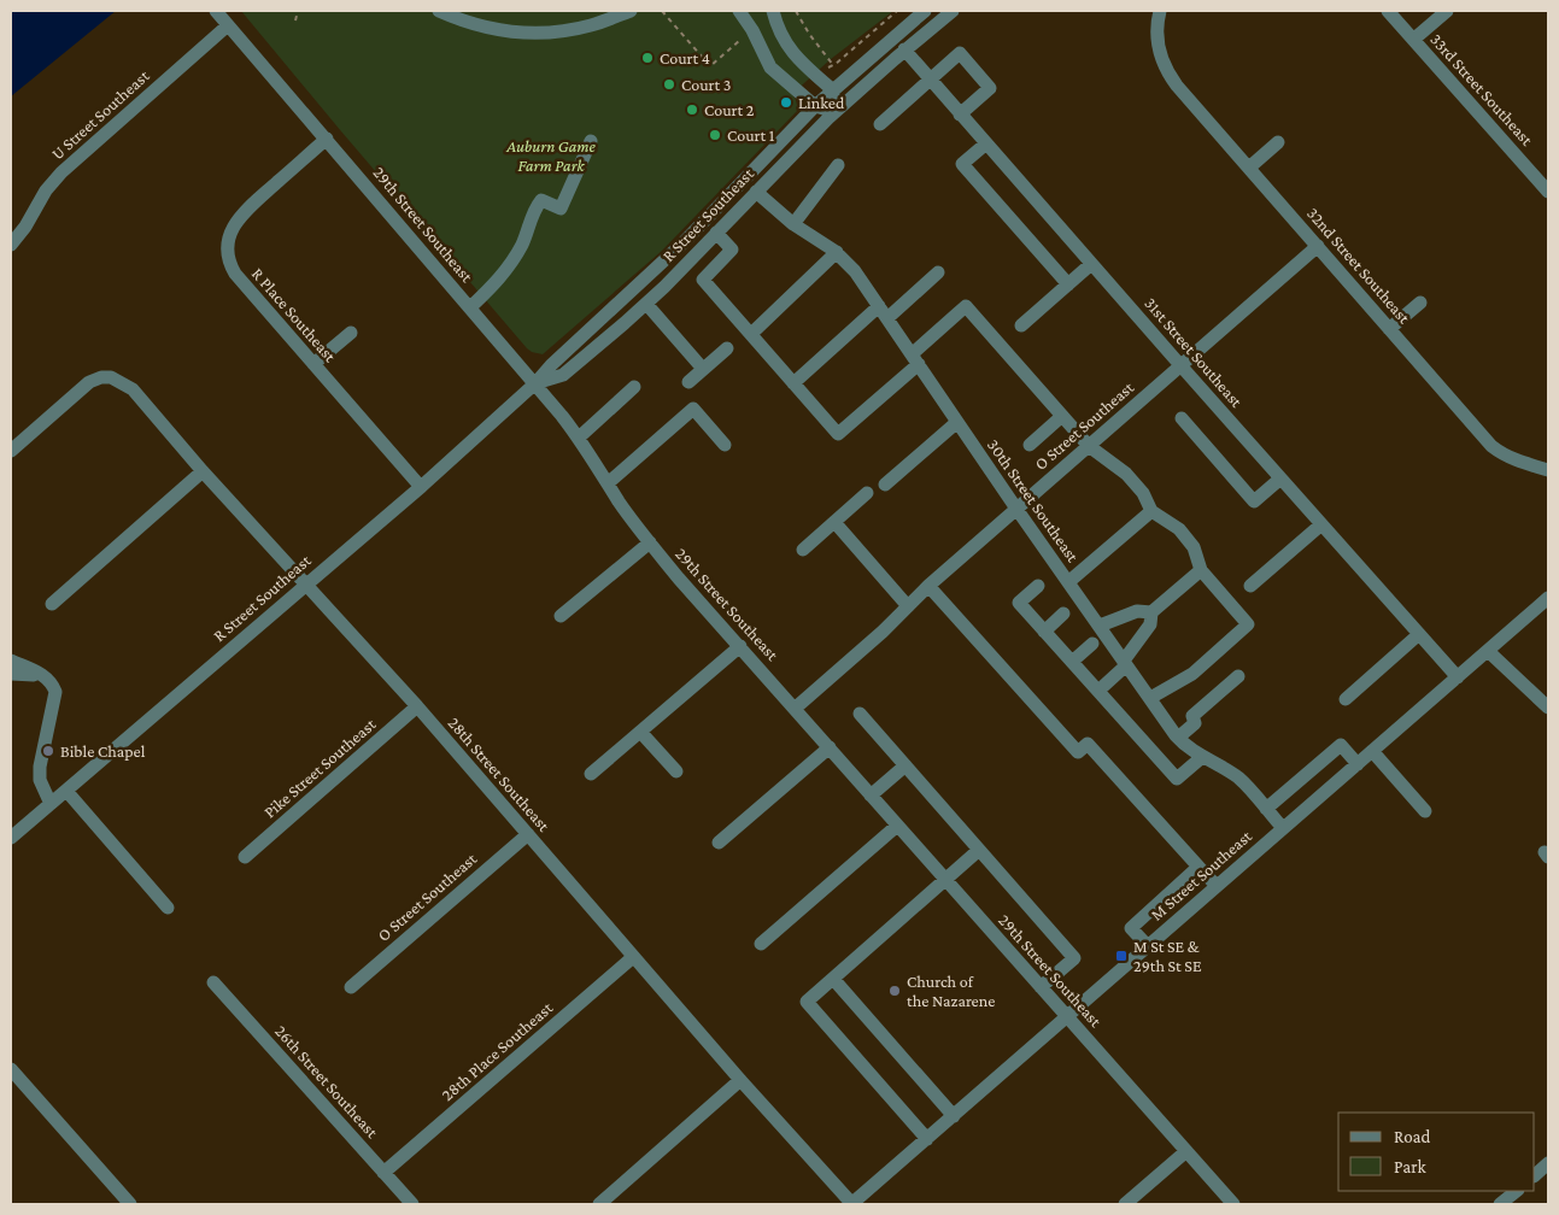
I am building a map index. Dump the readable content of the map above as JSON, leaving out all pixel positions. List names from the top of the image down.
{
  "streets": {
    "street": [
      "33rd Street Southeast",
      "U Street Southeast",
      "R Street Southeast",
      "29th Street Southeast",
      "32nd Street Southeast",
      "R Place Southeast",
      "31st Street Southeast",
      "O Street Southeast",
      "30th Street Southeast",
      "Pike Street Southeast",
      "28th Street Southeast",
      "M Street Southeast",
      "28th Place Southeast",
      "26th Street Southeast"
    ]
  },
  "crossings": [
    ["U Street Southeast", "29th Street Southeast"],
    ["R Street Southeast", "29th Street Southeast"],
    ["R Street Southeast", "R Place Southeast"],
    ["R Street Southeast", "31st Street Southeast"],
    ["R Street Southeast", "30th Street Southeast"],
    ["R Street Southeast", "28th Street Southeast"],
    ["29th Street Southeast", "R Place Southeast"],
    ["29th Street Southeast", "O Street Southeast"],
    ["29th Street Southeast", "M Street Southeast"],
    ["32nd Street Southeast", "O Street Southeast"],
    ["31st Street Southeast", "O Street Southeast"],
    ["31st Street Southeast", "M Street Southeast"],
    ["O Street Southeast", "30th Street Southeast"],
    ["O Street Southeast", "28th Street Southeast"],
    ["30th Street Southeast", "M Street Southeast"],
    ["Pike Street Southeast", "28th Street Southeast"],
    ["28th Street Southeast", "M Street Southeast"],
    ["28th Street Southeast", "28th Place Southeast"],
    ["28th Place Southeast", "26th Street Southeast"]
  ],
  "parks": ["Auburn Game Farm Park"],
  "places": {
    "other": [
      "Court 4",
      "Court 3",
      "Linked",
      "Court 2",
      "Court 1",
      "Bible Chapel",
      "Church of the Nazarene"
    ],
    "transit": ["M St SE & 29th St SE"]
  },
  "legend": ["Road", "Park"]
}
